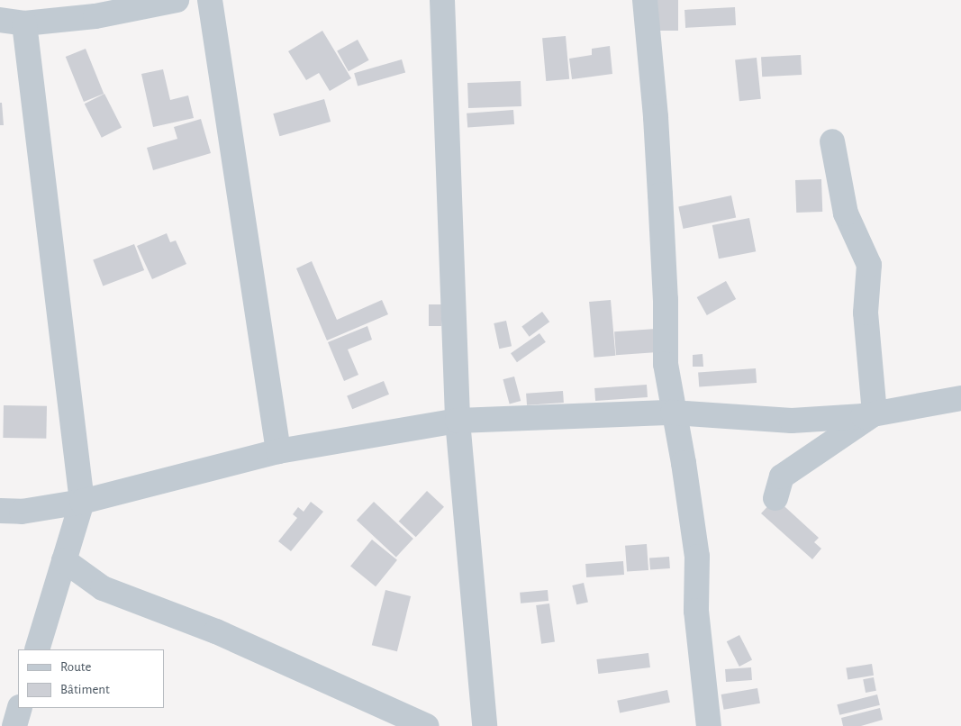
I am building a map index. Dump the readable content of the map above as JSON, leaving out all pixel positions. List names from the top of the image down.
{
  "legend": ["Route", "Bâtiment"]
}
